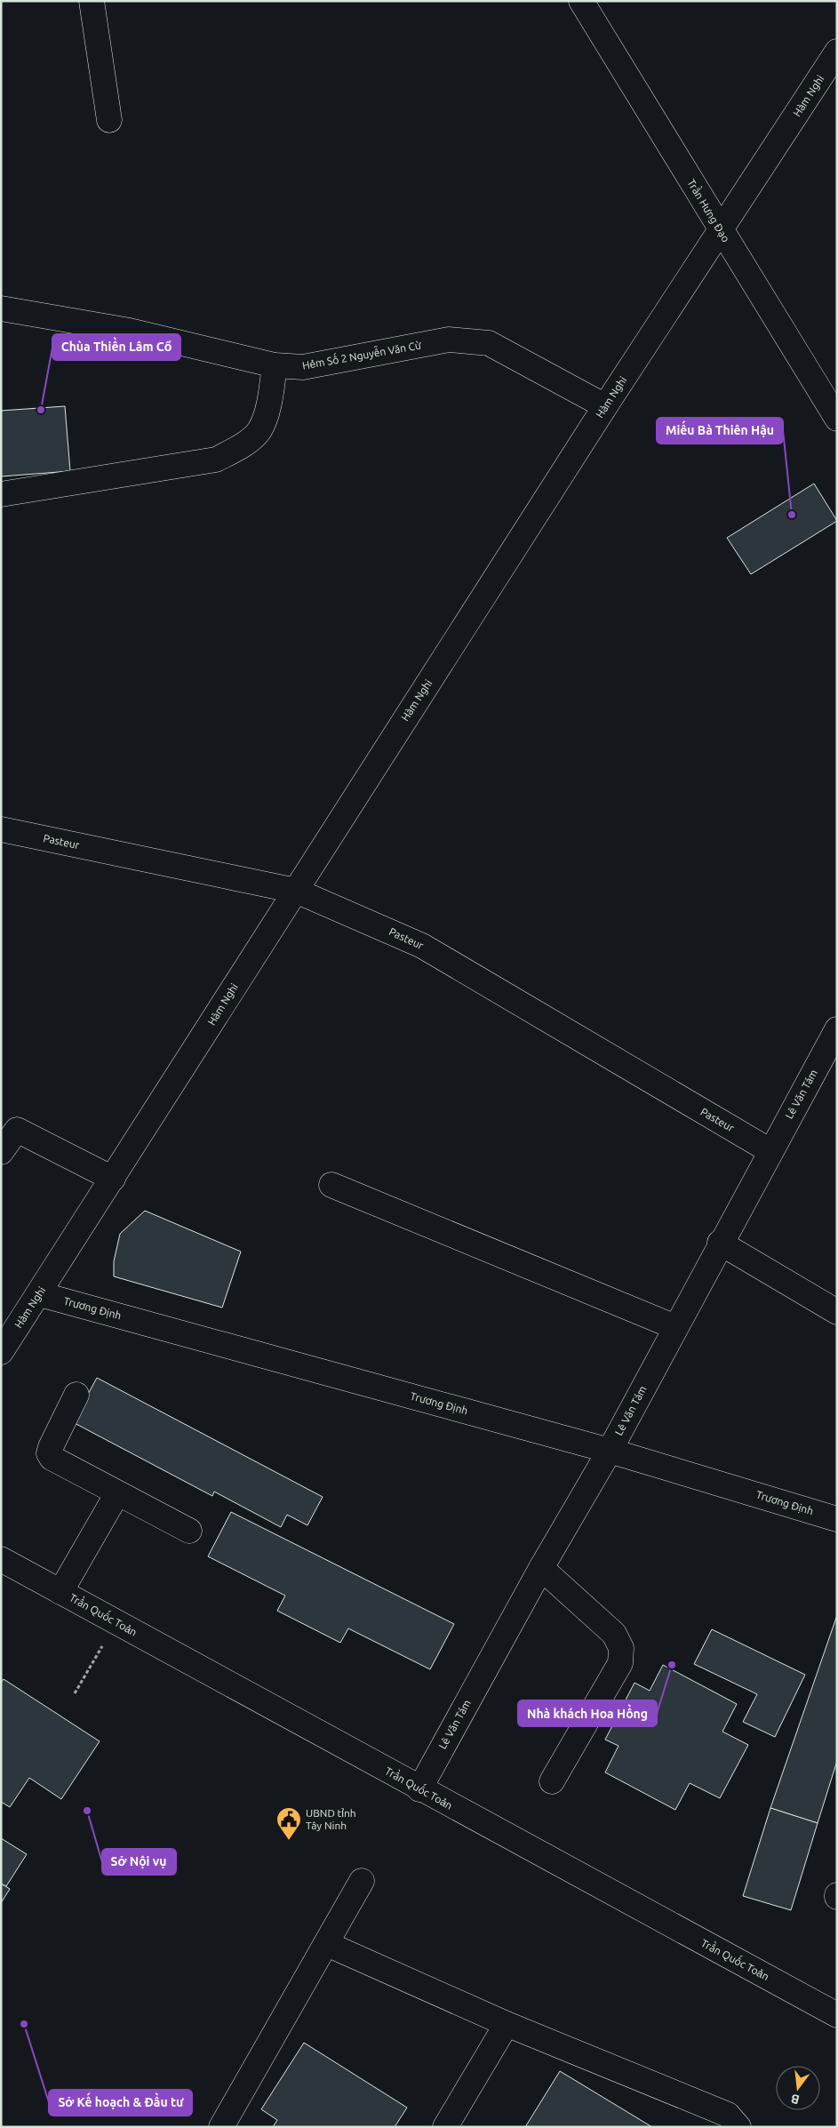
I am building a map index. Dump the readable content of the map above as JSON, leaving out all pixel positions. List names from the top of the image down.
{
  "streets": {
    "street": [
      "Hàm Nghi",
      "Trần Hưng Đạo",
      "Hẻm Số 2 Nguyễn Văn Cừ",
      "Pasteur",
      "Lê Văn Tám",
      "Trương Định",
      "Trần Quốc Toản"
    ]
  },
  "crossings": [
    ["Hàm Nghi", "Trần Hưng Đạo"],
    ["Hàm Nghi", "Hẻm Số 2 Nguyễn Văn Cừ"],
    ["Hàm Nghi", "Pasteur"],
    ["Hàm Nghi", "Trương Định"],
    ["Pasteur", "Lê Văn Tám"],
    ["Lê Văn Tám", "Trương Định"],
    ["Lê Văn Tám", "Trần Quốc Toản"]
  ],
  "places": {
    "other": [
      "Chùa Thiền Lâm Cổ",
      "Miếu Bà Thiên Hậu",
      "Nhà khách Hoa Hồng",
      "Sở Nội vụ",
      "Sở Kế hoạch & Đầu tư"
    ],
    "public building": ["UBND tỉnh Tây Ninh"]
  },
  "north": "bottom"
}
